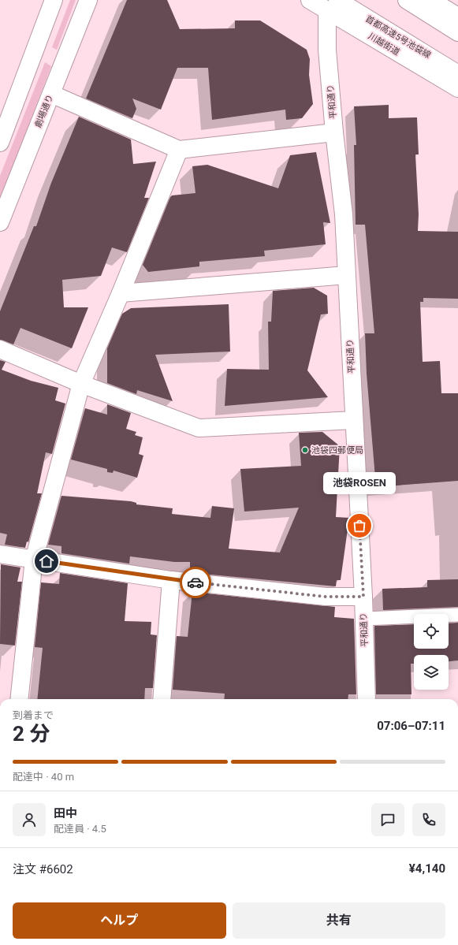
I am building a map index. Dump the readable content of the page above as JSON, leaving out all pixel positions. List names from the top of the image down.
{
  "streets": {
    "main road": [
      "首都高速5号池袋線",
      "川越街道",
      "平和通り",
      "劇場通り"
    ]
  },
  "crossings": [
    ["首都高速5号池袋線", "川越街道"],
    ["首都高速5号池袋線", "平和通り"],
    ["川越街道", "平和通り"]
  ],
  "places": ["池袋四郵便局", "池袋ROSEN"],
  "page": {
    "bubble": "池袋ROSEN",
    "heading": ["2 分", "到着まで", "07:06–07:11"],
    "panel": [
      "田中",
      "配達員 · 4.5",
      "注文 #6602",
      "¥4,140"
    ],
    "bar": "配達中 · 40 m",
    "buttons": ["ヘルプ", "共有"]
  }
}
